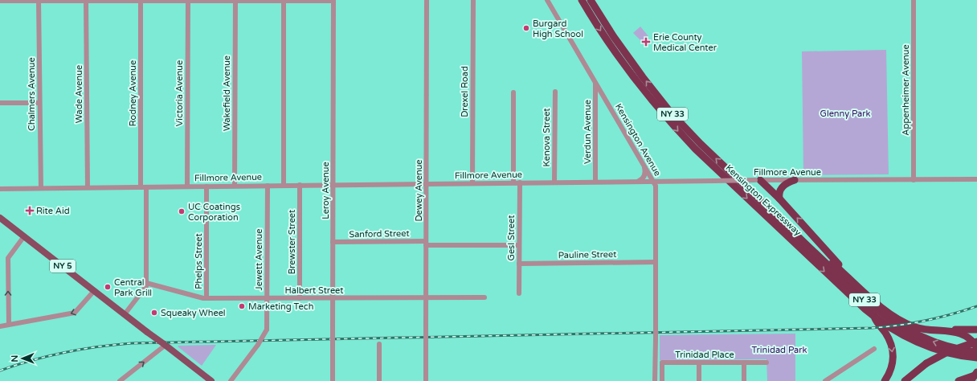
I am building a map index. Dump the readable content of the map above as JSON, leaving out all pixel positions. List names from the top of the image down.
{
  "streets": {
    "highway": ["NY 33", "Kensington Expressway"],
    "main road": ["NY 5"],
    "street": [
      "Appenheimer Avenue",
      "Drexel Road",
      "Rodney Avenue",
      "Victoria Avenue",
      "Wakefield Avenue",
      "Chalmers Avenue",
      "Wade Avenue",
      "Verdun Avenue",
      "Kenova Street",
      "Kensington Avenue",
      "Fillmore Avenue",
      "Leroy Avenue",
      "Dewey Avenue",
      "Sanford Street",
      "Gesl Street",
      "Brewster Street",
      "Pauline Street",
      "Jewett Avenue",
      "Phelps Street",
      "Halbert Street",
      "Trinidad Place"
    ]
  },
  "crossings": [
    ["Appenheimer Avenue", "Fillmore Avenue"],
    ["Drexel Road", "Fillmore Avenue"],
    ["Rodney Avenue", "Fillmore Avenue"],
    ["Victoria Avenue", "Fillmore Avenue"],
    ["Wakefield Avenue", "Fillmore Avenue"],
    ["Chalmers Avenue", "Fillmore Avenue"],
    ["Wade Avenue", "Fillmore Avenue"],
    ["Verdun Avenue", "Kensington Avenue"],
    ["Verdun Avenue", "Fillmore Avenue"],
    ["Kenova Street", "Fillmore Avenue"],
    ["Kensington Avenue", "Fillmore Avenue"],
    ["Kensington Avenue", "Pauline Street"],
    ["Fillmore Avenue", "Leroy Avenue"],
    ["Fillmore Avenue", "Dewey Avenue"],
    ["Fillmore Avenue", "Gesl Street"],
    ["Fillmore Avenue", "Brewster Street"],
    ["Fillmore Avenue", "Jewett Avenue"],
    ["Fillmore Avenue", "Phelps Street"],
    ["Leroy Avenue", "Sanford Street"],
    ["Leroy Avenue", "Halbert Street"],
    ["Dewey Avenue", "Sanford Street"],
    ["Dewey Avenue", "Halbert Street"],
    ["Sanford Street", "Gesl Street"],
    ["Gesl Street", "Pauline Street"],
    ["Brewster Street", "Halbert Street"],
    ["Jewett Avenue", "Halbert Street"],
    ["Phelps Street", "Halbert Street"]
  ],
  "parks": ["Glenny Park", "Trinidad Park"],
  "places": {
    "other": [
      "Burgard High School",
      "UC Coatings Corporation",
      "Central Park Grill",
      "Marketing Tech",
      "Squeaky Wheel"
    ],
    "health": ["Erie County Medical Center", "Rite Aid"]
  },
  "north": "left"
}
